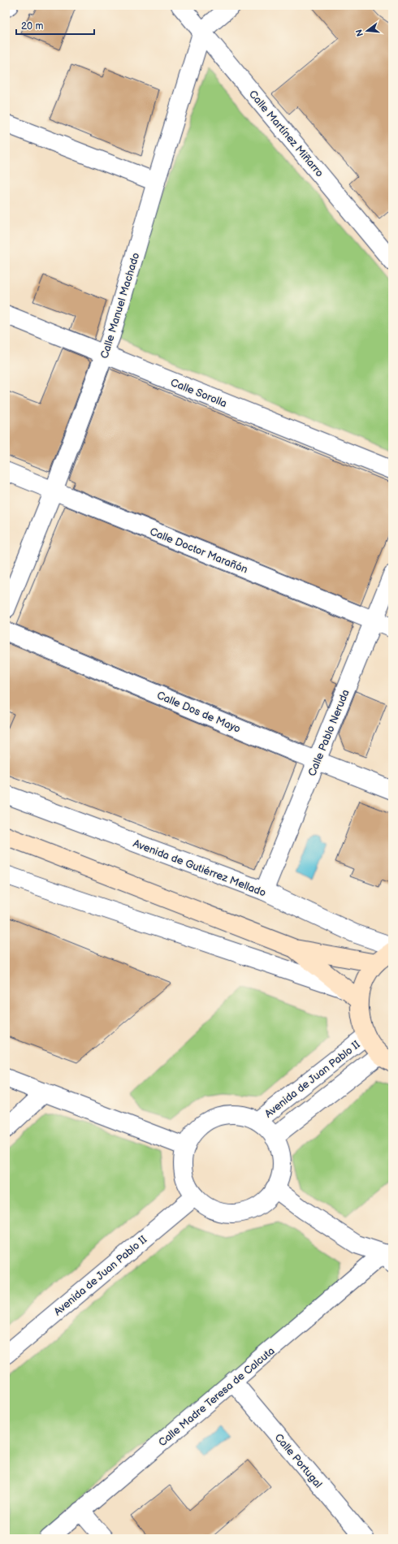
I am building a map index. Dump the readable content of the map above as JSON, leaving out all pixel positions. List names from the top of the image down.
{
  "streets": {
    "street": [
      "Calle Martínez Miñarro",
      "Calle Manuel Machado",
      "Calle Sorolla",
      "Calle Doctor Marañón",
      "Calle Dos de Mayo",
      "Calle Pablo Neruda",
      "Avenida de Gutiérrez Mellado",
      "Avenida de Juan Pablo II",
      "Calle Madre Teresa de Calcuta",
      "Calle Portugal"
    ]
  },
  "crossings": [
    ["Calle Martínez Miñarro", "Calle Manuel Machado"],
    ["Calle Manuel Machado", "Calle Sorolla"],
    ["Calle Manuel Machado", "Calle Doctor Marañón"],
    ["Calle Doctor Marañón", "Calle Pablo Neruda"],
    ["Calle Dos de Mayo", "Calle Pablo Neruda"],
    ["Calle Pablo Neruda", "Avenida de Gutiérrez Mellado"],
    ["Calle Madre Teresa de Calcuta", "Calle Portugal"]
  ],
  "scale_bar": "20 m",
  "north": "left"
}
